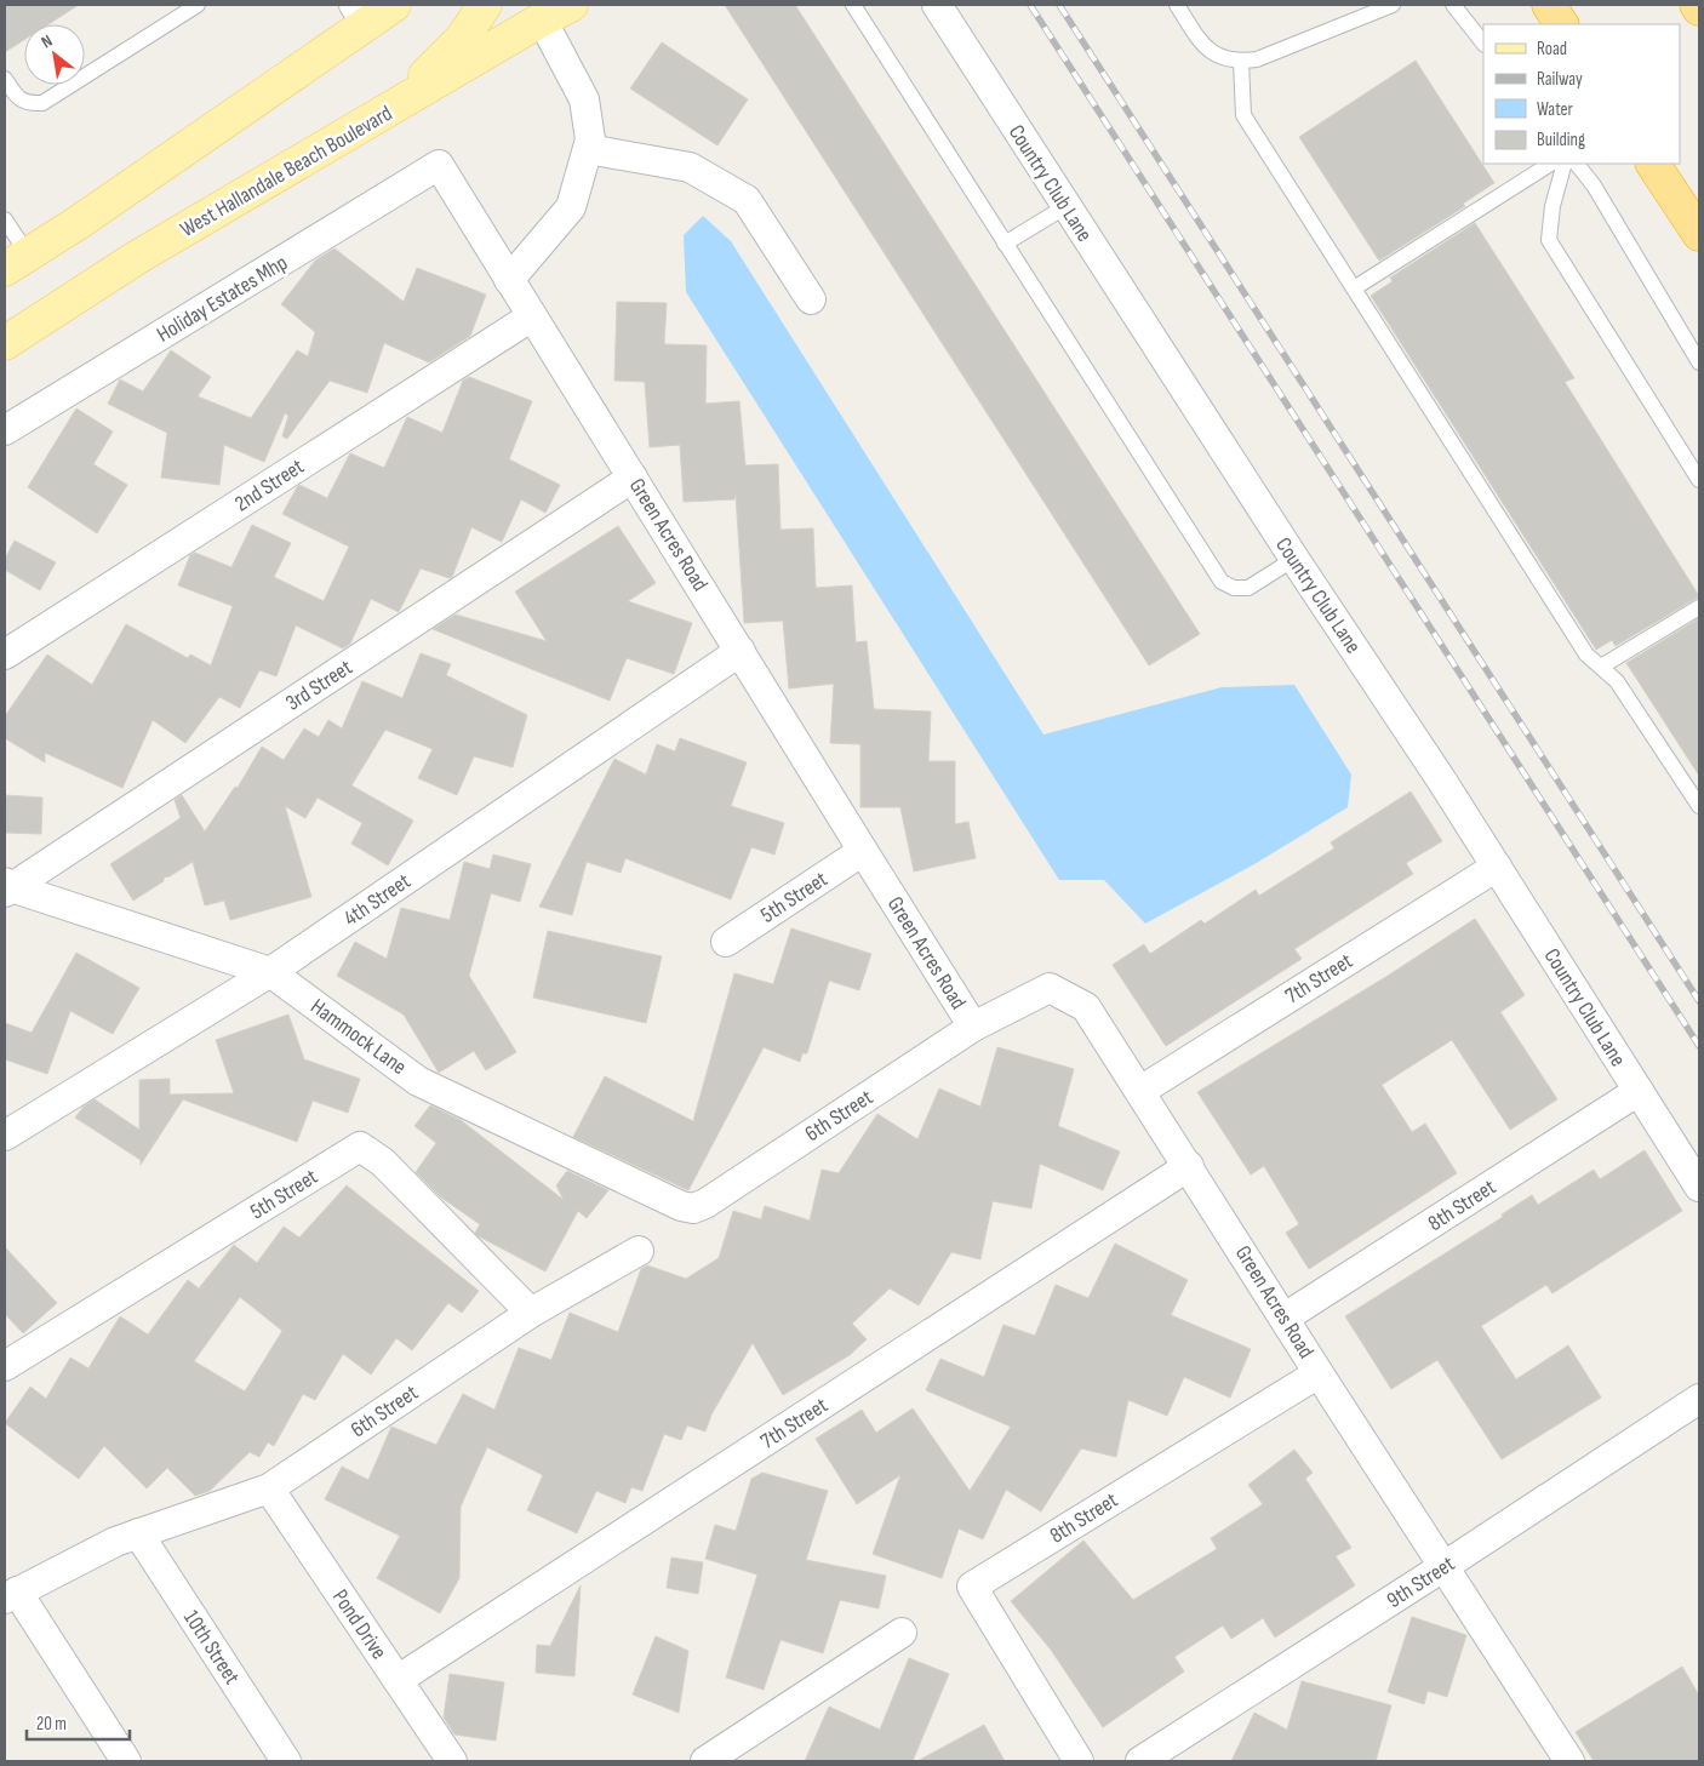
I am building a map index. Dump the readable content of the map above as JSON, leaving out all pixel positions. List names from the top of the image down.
{
  "streets": {
    "main road": ["West Hallandale Beach Boulevard"],
    "street": [
      "Country Club Lane",
      "Holiday Estates Mhp",
      "2nd Street",
      "Green Acres Road",
      "3rd Street",
      "5th Street",
      "4th Street",
      "7th Street",
      "Hammock Lane",
      "6th Street",
      "8th Street",
      "9th Street",
      "Pond Drive",
      "10th Street"
    ]
  },
  "crossings": [
    ["Country Club Lane", "7th Street"],
    ["Country Club Lane", "8th Street"],
    ["Holiday Estates Mhp", "Green Acres Road"],
    ["2nd Street", "Green Acres Road"],
    ["Green Acres Road", "3rd Street"],
    ["Green Acres Road", "5th Street"],
    ["Green Acres Road", "4th Street"],
    ["Green Acres Road", "7th Street"],
    ["Green Acres Road", "6th Street"],
    ["Green Acres Road", "8th Street"],
    ["Green Acres Road", "9th Street"],
    ["3rd Street", "Hammock Lane"],
    ["5th Street", "6th Street"],
    ["4th Street", "Hammock Lane"],
    ["7th Street", "Pond Drive"],
    ["Hammock Lane", "6th Street"],
    ["6th Street", "Pond Drive"],
    ["6th Street", "10th Street"]
  ],
  "legend": [
    "Road",
    "Railway",
    "Water",
    "Building"
  ],
  "scale_bar": "20 m",
  "north": "top left"
}
